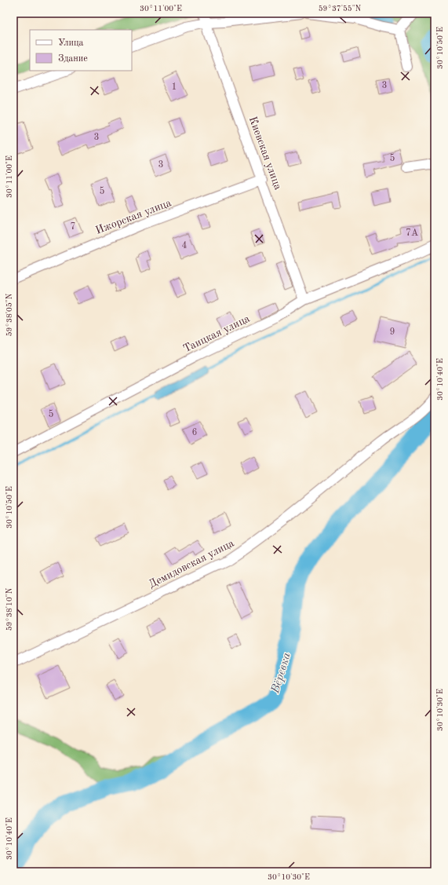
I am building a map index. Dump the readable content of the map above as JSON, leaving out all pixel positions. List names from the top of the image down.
{
  "streets": {
    "street": [
      "Киевская улица",
      "Ижорская улица",
      "Таицкая улица",
      "Демидовская улица"
    ]
  },
  "crossings": [
    ["Киевская улица", "Ижорская улица"],
    ["Киевская улица", "Таицкая улица"]
  ],
  "water": ["Вёревка"],
  "house_numbers": [
    "3",
    "1",
    "3",
    "5",
    "3",
    "5",
    "7",
    "7А",
    "4",
    "9",
    "5",
    "6"
  ],
  "legend": ["Улица", "Здание"],
  "coordinates": [
    "30°11'00\"E",
    "59°37'55\"N",
    "30°10'50\"E",
    "59°38'05\"N",
    "30°10'40\"E",
    "59°38'10\"N",
    "30°10'30\"E"
  ]
}
